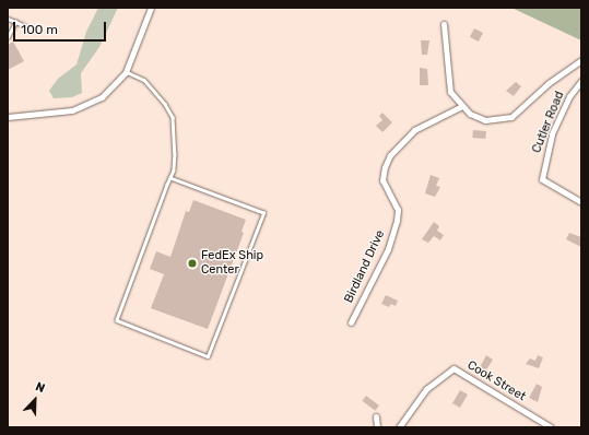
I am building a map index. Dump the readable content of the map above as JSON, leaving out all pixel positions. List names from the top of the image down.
{
  "streets": {
    "street": ["Cutler Road", "Birdland Drive", "Cook Street"]
  },
  "crossings": [
    ["Cutler Road", "Birdland Drive"]
  ],
  "places": ["FedEx Ship Center"],
  "scale_bar": "100 m",
  "north": "top right"
}
